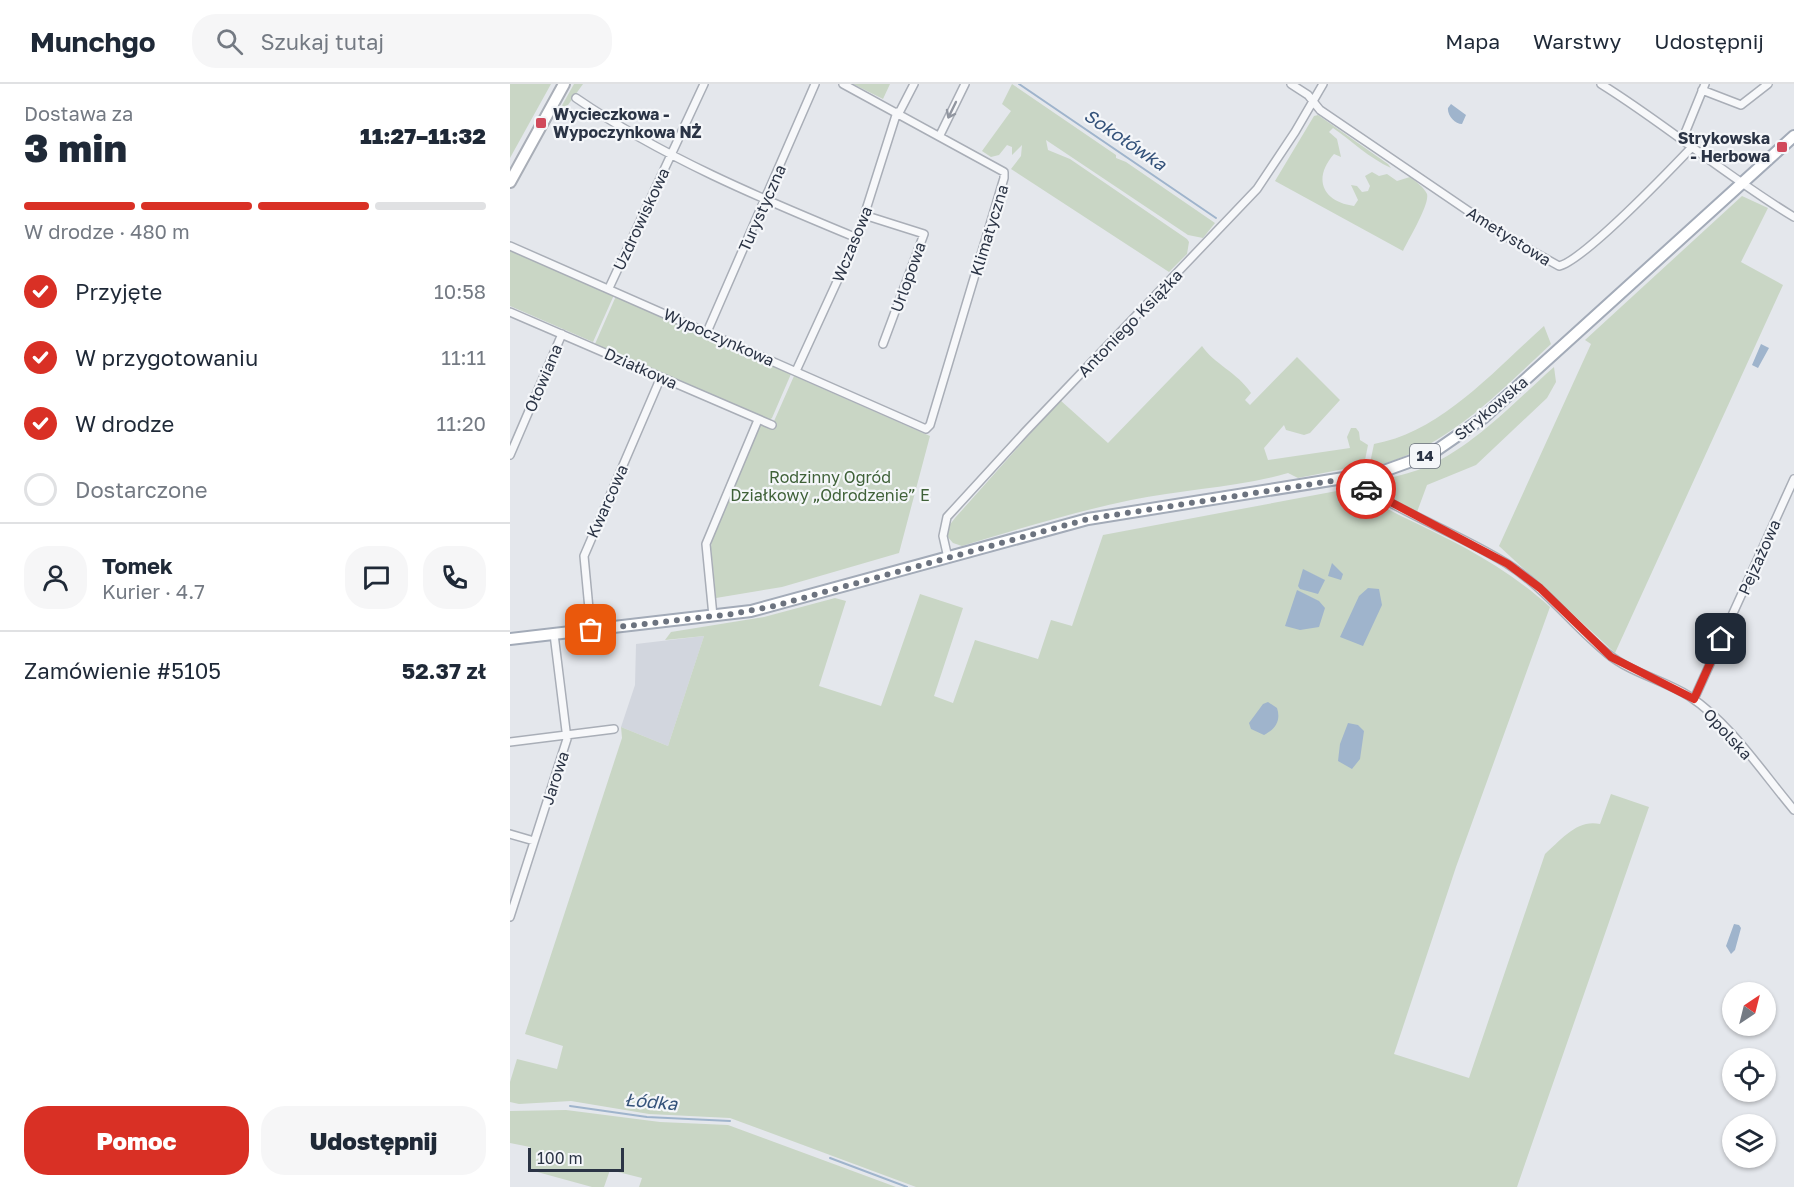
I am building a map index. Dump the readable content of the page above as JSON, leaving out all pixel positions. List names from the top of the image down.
{
  "streets": {
    "main road": ["Strykowska", "14"],
    "street": [
      "Turystyczna",
      "Uzdrowiskowa",
      "Klimatyczna",
      "Ametystowa",
      "Wczasowa",
      "Urlopowa",
      "Antoniego Książka",
      "Wypoczynkowa",
      "Działkowa",
      "Ołowiana",
      "Kwarcowa",
      "Pejzażowa",
      "Opolska",
      "Jarowa"
    ]
  },
  "crossings": [
    ["Turystyczna", "Wypoczynkowa"],
    ["Uzdrowiskowa", "Wypoczynkowa"],
    ["Klimatyczna", "Wczasowa"],
    ["Klimatyczna", "Wypoczynkowa"],
    ["Ametystowa", "Antoniego Książka"],
    ["Wczasowa", "Urlopowa"],
    ["Wczasowa", "Wypoczynkowa"],
    ["Antoniego Książka", "Strykowska"],
    ["Działkowa", "Ołowiana"],
    ["Działkowa", "Kwarcowa"],
    ["Strykowska", "Kwarcowa"],
    ["Strykowska", "Opolska"],
    ["Strykowska", "Jarowa"],
    ["Pejzażowa", "Opolska"]
  ],
  "water": ["Sokołówka", "Łódka"],
  "parks": ["Rodzinny Ogród Działkowy „Odrodzenie” E"],
  "places": {
    "transit": ["Wycieczkowa - Wypoczynkowa NŻ", "Strykowska - Herbowa"]
  },
  "scale_bar": "100 m",
  "north": "top right",
  "page": {
    "header": "Munchgo",
    "search": "Szukaj tutaj",
    "nav": ["Mapa", "Warstwy", "Udostępnij"],
    "heading": ["3 min", "Dostawa za", "11:27–11:32"],
    "panel": [
      "Tomek",
      "Kurier · 4.7",
      "Zamówienie #5105",
      "52.37 zł"
    ],
    "bar": "W drodze · 480 m",
    "list": [
      ["Przyjęte", "10:58"],
      ["W przygotowaniu", "11:11"],
      ["W drodze", "11:20"],
      "Dostarczone"
    ],
    "buttons": ["Pomoc", "Udostępnij"],
    "scale": "100 m"
  }
}
